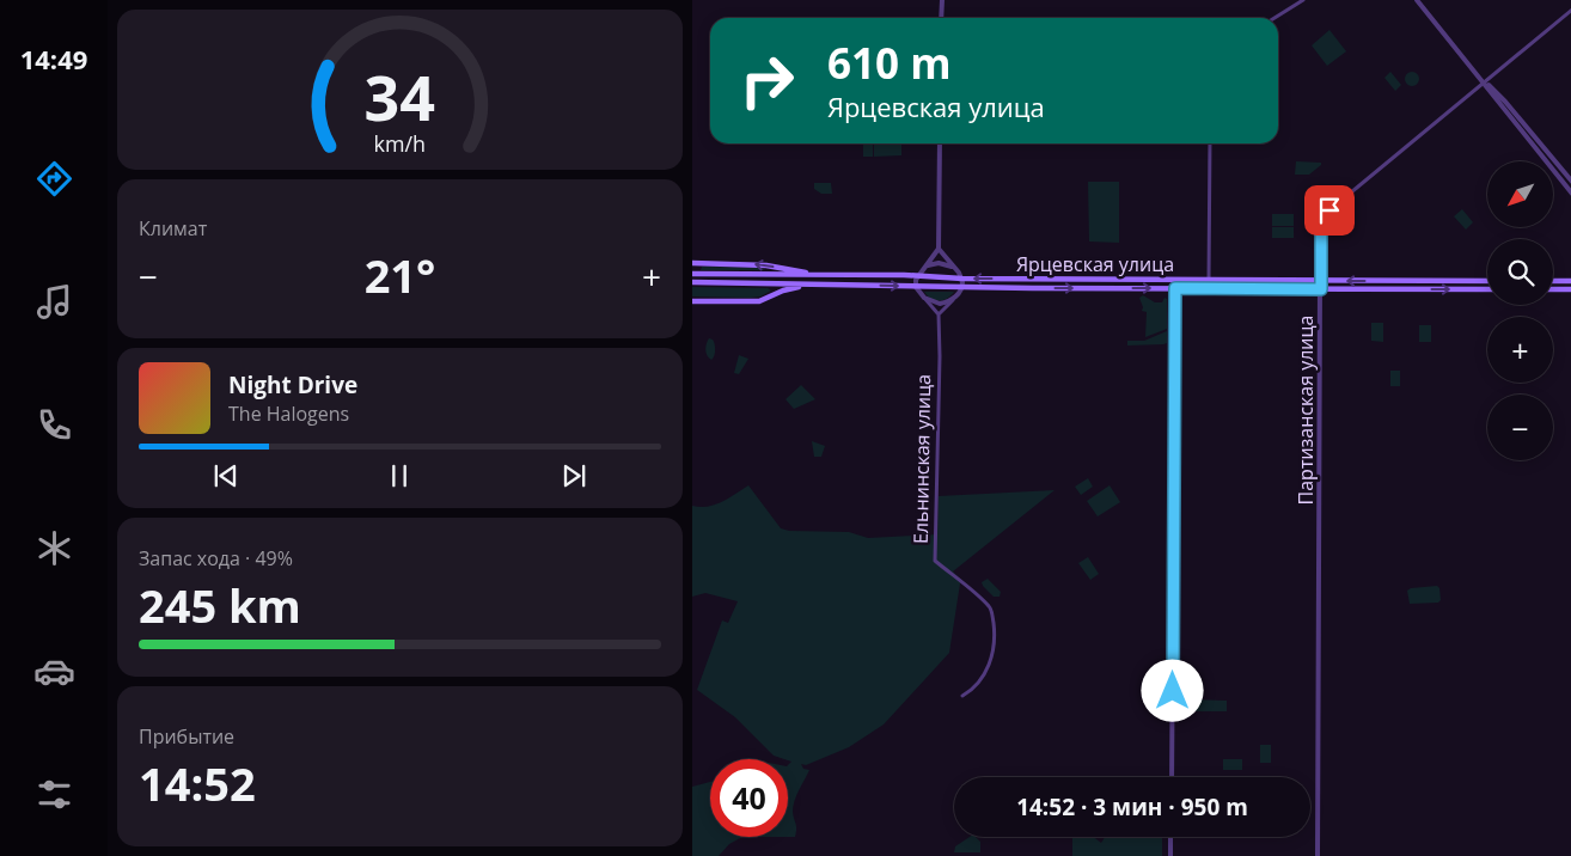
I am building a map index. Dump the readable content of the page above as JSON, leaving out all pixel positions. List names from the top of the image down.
{
  "streets": {
    "main road": ["Ярцевская улица"],
    "street": ["Партизанская улица", "Ельнинская улица"]
  },
  "crossings": [
    ["Ярцевская улица", "Партизанская улица"]
  ],
  "north": "bottom left",
  "page": {
    "tabs": "14:49",
    "turn": ["610 m", "Ярцевская улица"],
    "map_buttons": ["+", "−"],
    "tile": [
      "Климат",
      ["Запас хода · 49%", "245 km"],
      ["Прибытие", "14:52"]
    ],
    "heat": ["−", "21°", "+"],
    "song": ["Night Drive", "The Halogens"],
    "limit": "40",
    "trip": "14:52 · 3 мин · 950 m",
    "gauge": ["34", "km/h"]
  }
}
